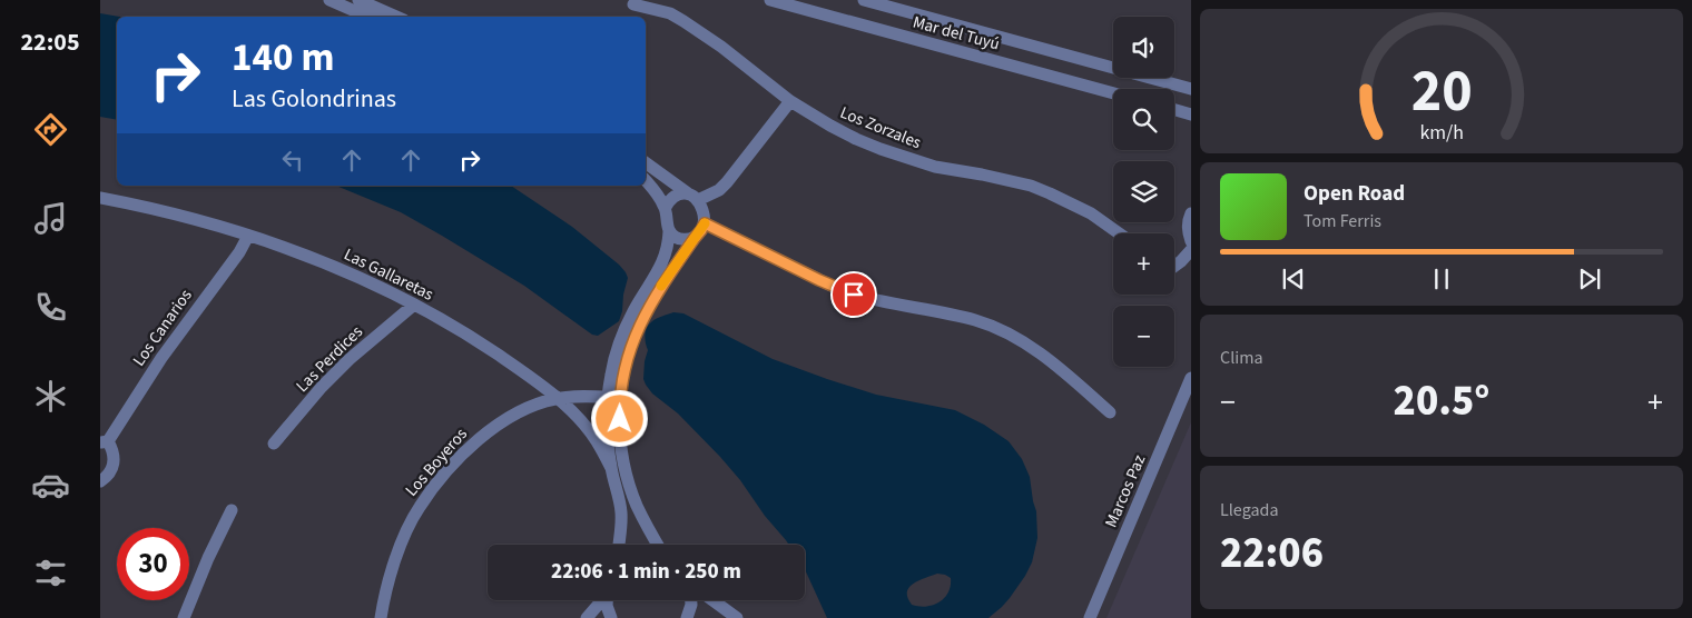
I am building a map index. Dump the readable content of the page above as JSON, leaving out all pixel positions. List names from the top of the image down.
{
  "streets": {
    "street": [
      "Mar del Tuyú",
      "Los Zorzales",
      "Las Gallaretas",
      "Los Canarios",
      "Las Perdices",
      "Los Boyeros",
      "Marcos Paz"
    ]
  },
  "crossings": [
    ["Las Gallaretas", "Los Canarios"],
    ["Las Gallaretas", "Las Perdices"],
    ["Las Gallaretas", "Los Boyeros"]
  ],
  "page": {
    "tabs": "22:05",
    "map_buttons": ["+", "−"],
    "turn": ["140 m", "Las Golondrinas"],
    "song": ["Open Road", "Tom Ferris"],
    "tile": [
      "Clima",
      ["Llegada", "22:06"]
    ],
    "heat": ["−", "20.5°", "+"],
    "limit": "30",
    "trip": "22:06 · 1 min · 250 m",
    "gauge": ["20", "km/h"]
  }
}
